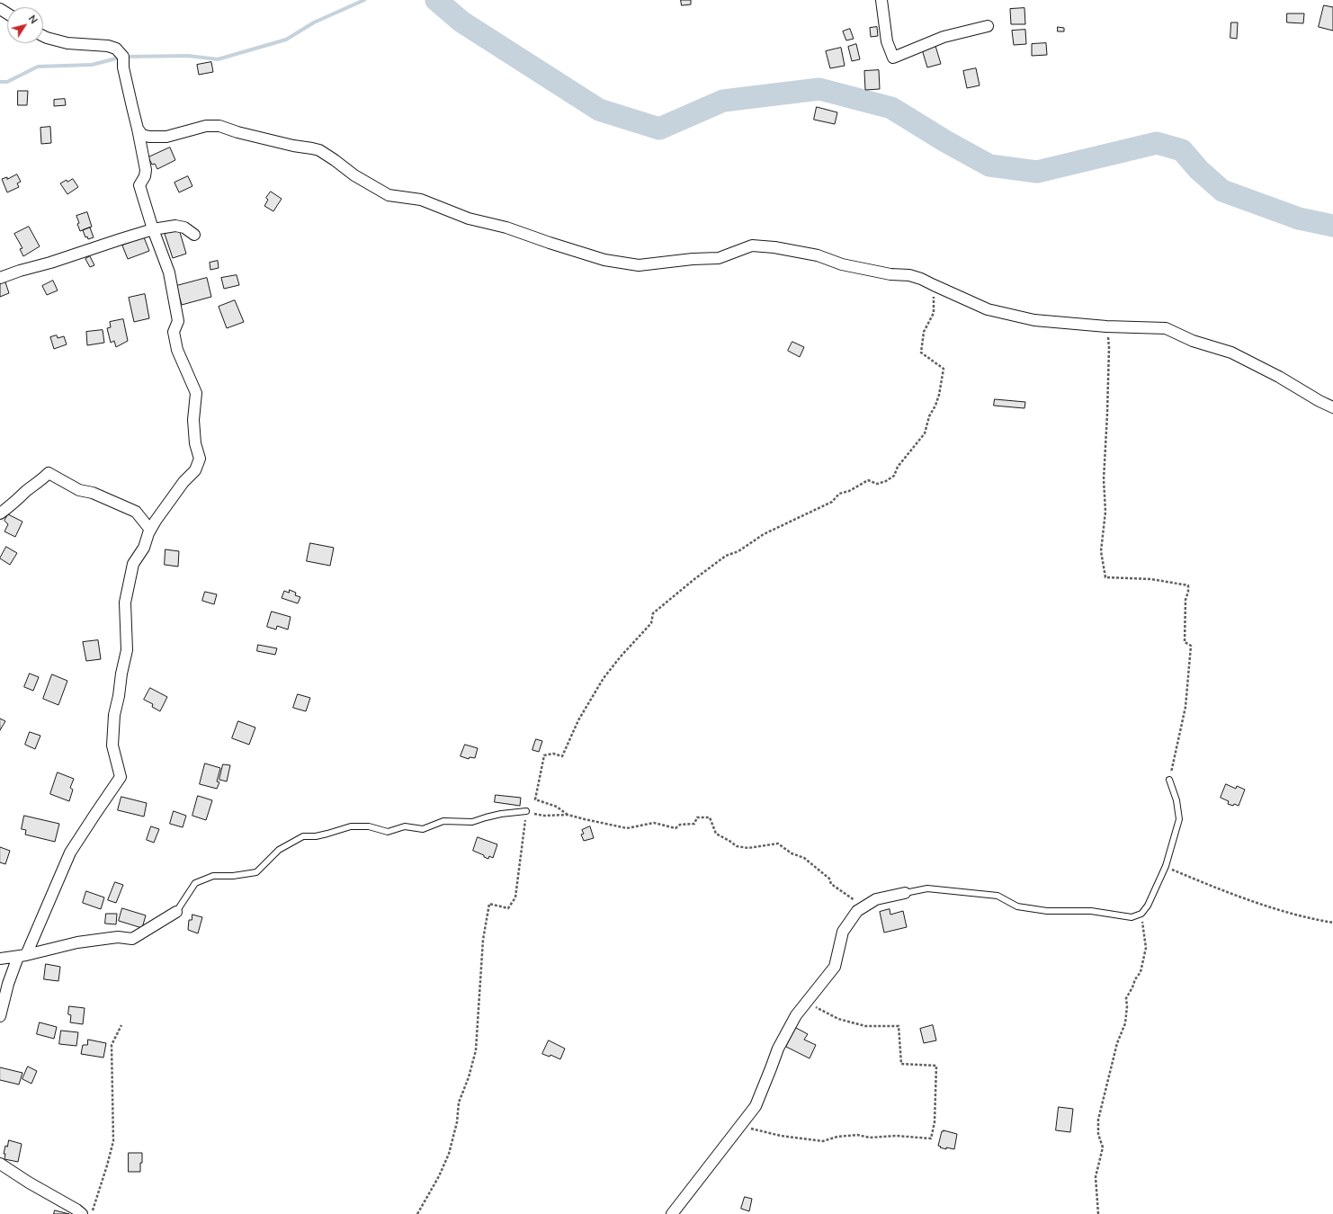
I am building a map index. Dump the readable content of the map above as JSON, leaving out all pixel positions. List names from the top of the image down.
{
  "north": "top right"
}
